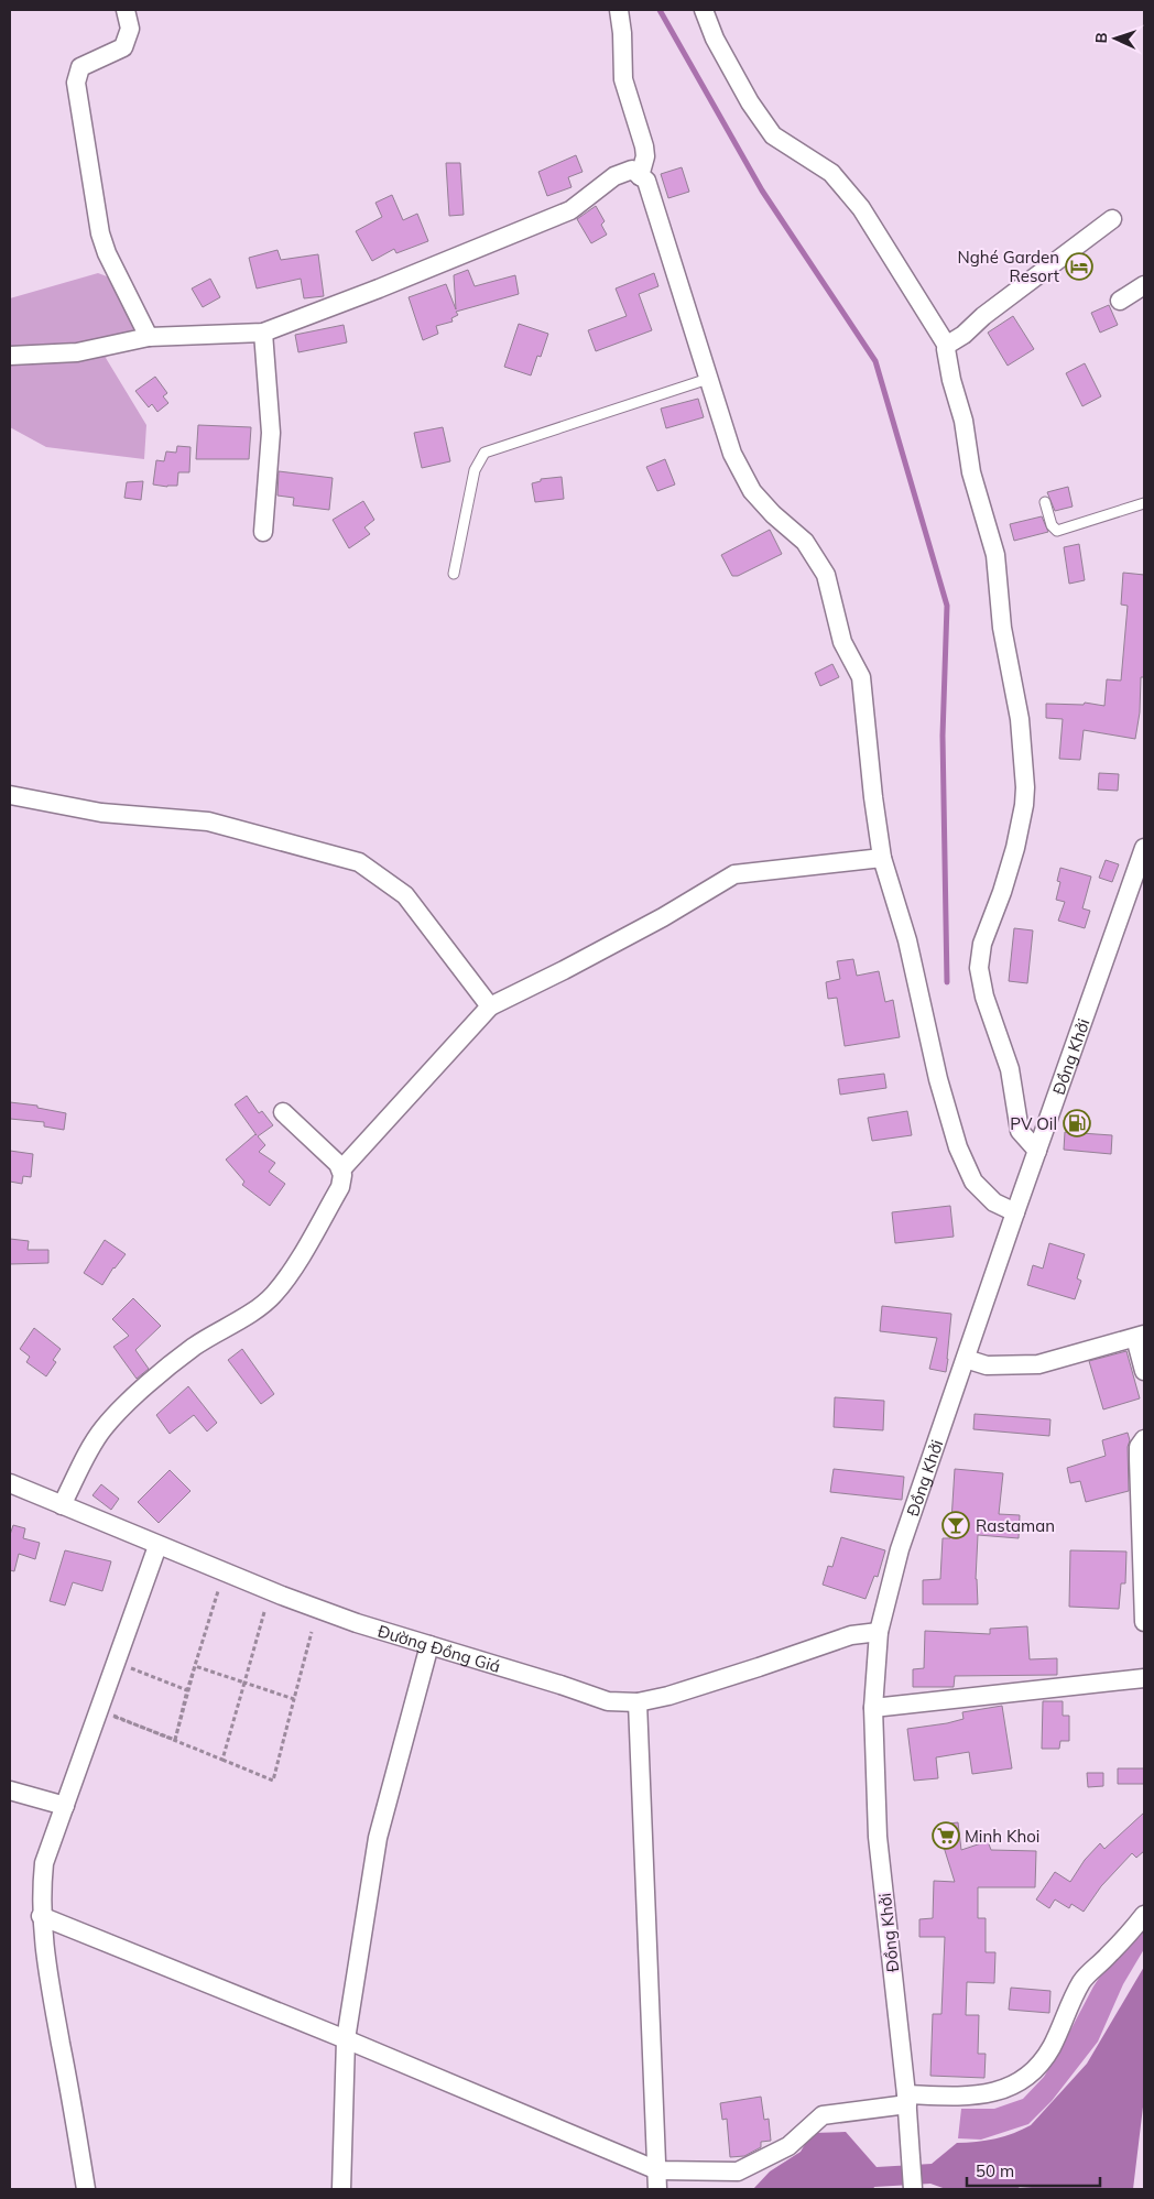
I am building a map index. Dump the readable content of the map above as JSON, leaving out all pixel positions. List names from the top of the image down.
{
  "streets": {
    "street": ["Đồng Khởi", "Đường Đồng Giá"]
  },
  "crossings": [
    ["Đồng Khởi", "Đường Đồng Giá"]
  ],
  "places": {
    "hotel": ["Nghé Garden Resort"],
    "fuel station": ["PV Oil"],
    "bar": ["Rastaman"],
    "supermarket": ["Minh Khoi"]
  },
  "scale_bar": "50 m",
  "north": "left"
}
